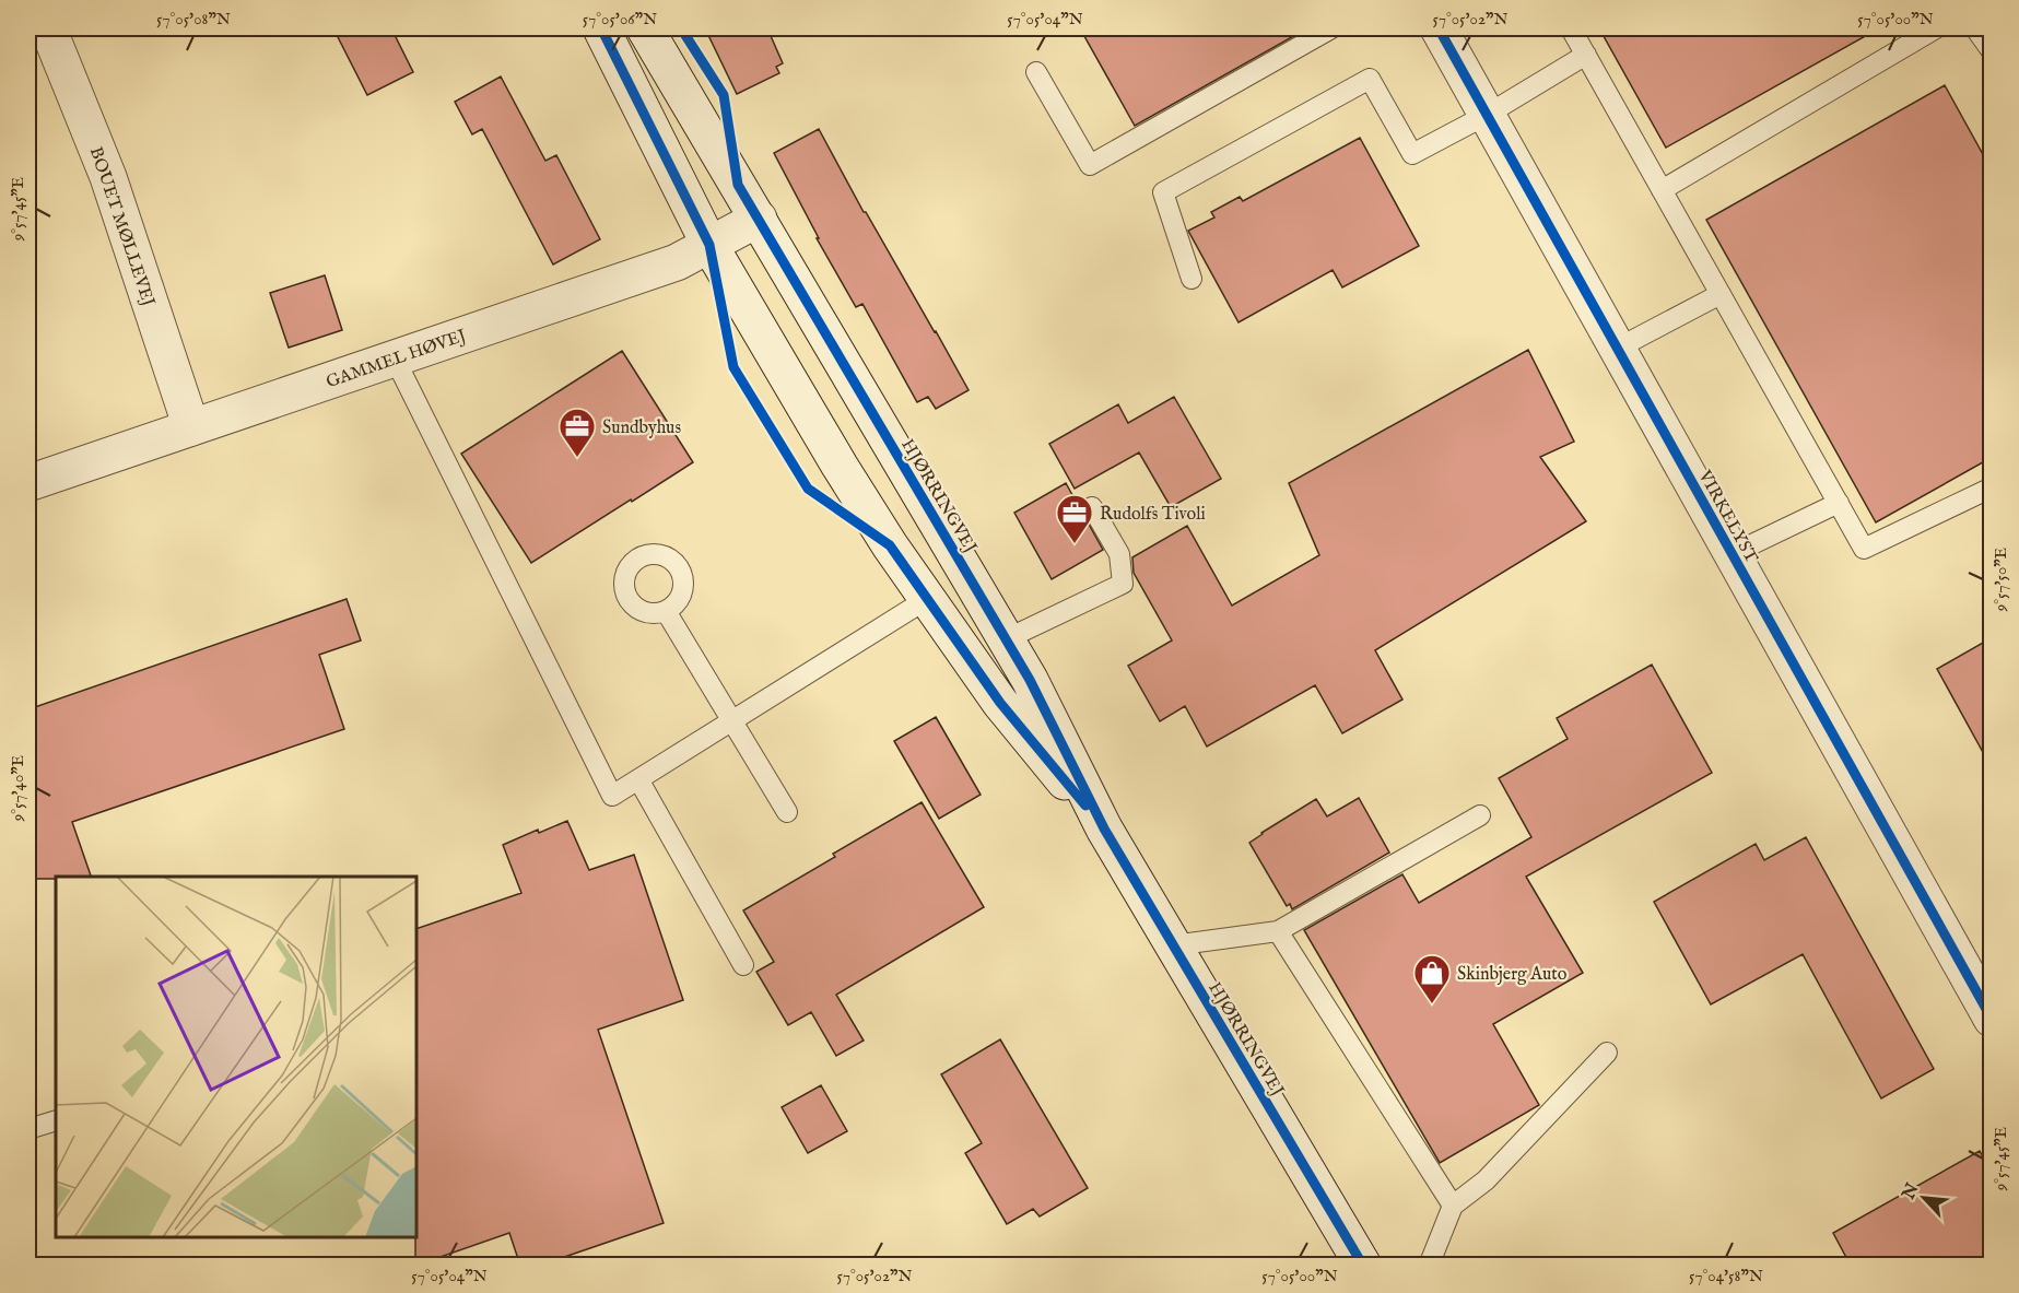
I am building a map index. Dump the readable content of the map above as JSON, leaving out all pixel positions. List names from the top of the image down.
{
  "streets": {
    "main road": [
      "BOUET MØLLEVEJ",
      "GAMMEL HØVEJ",
      "HJØRRINGVEJ",
      "VIRKELYST"
    ]
  },
  "crossings": [
    ["BOUET MØLLEVEJ", "GAMMEL HØVEJ"],
    ["GAMMEL HØVEJ", "HJØRRINGVEJ"]
  ],
  "places": {
    "office": ["Sundbyhus", "Rudolfs Tivoli"],
    "shop": ["Skinbjerg Auto"]
  },
  "north": "top left",
  "coordinates": [
    "57°05'08\"N",
    "57°05'06\"N",
    "57°05'04\"N",
    "57°05'02\"N",
    "57°05'00\"N",
    "9°57'45\"E",
    "9°57'50\"E",
    "9°57'40\"E",
    "57°04'58\"N"
  ]
}
